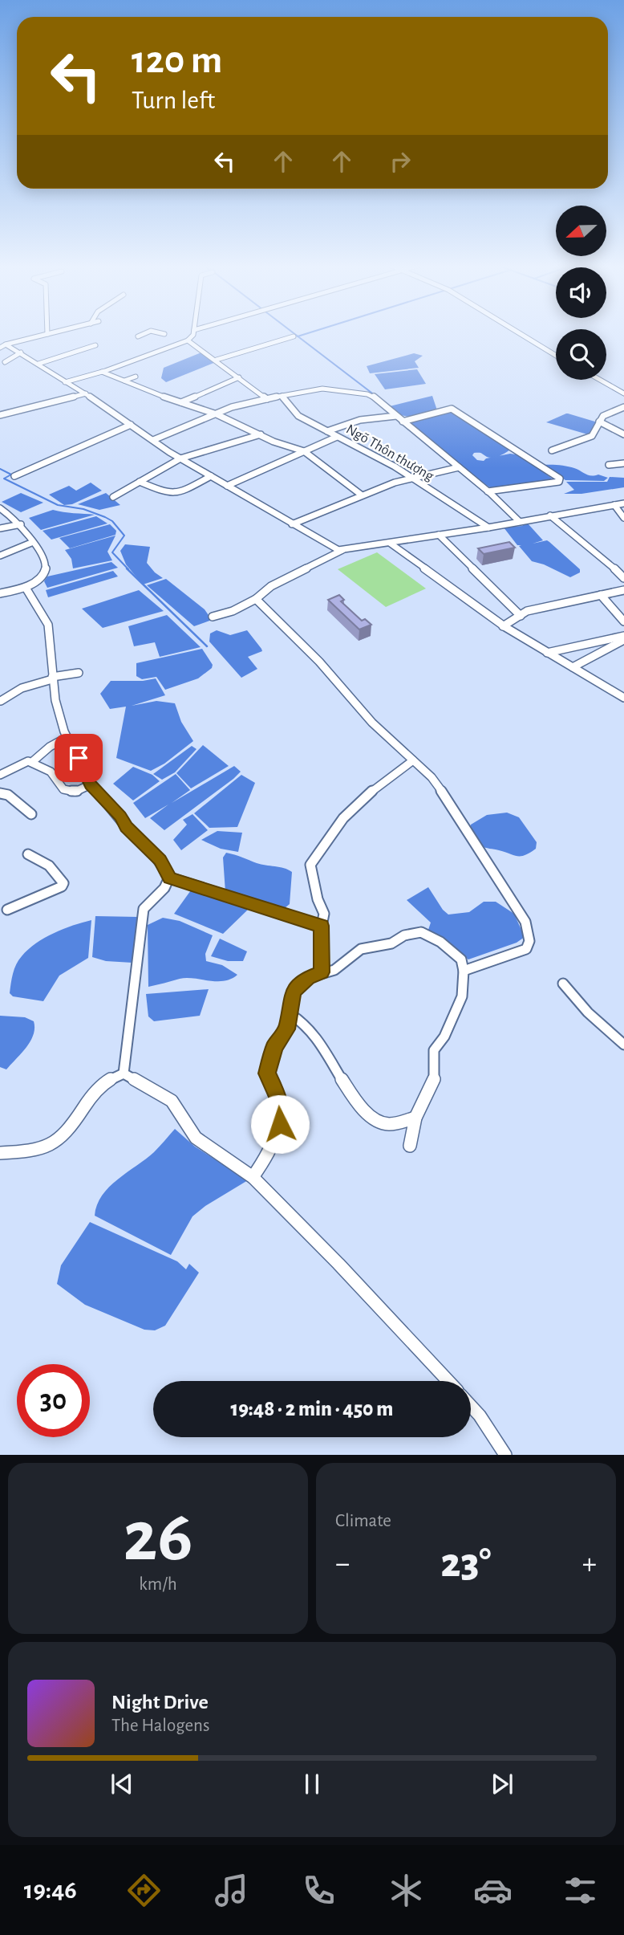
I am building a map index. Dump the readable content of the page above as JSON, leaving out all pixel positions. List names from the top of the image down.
{
  "streets": {
    "street": ["Ngõ Thôn thượng"]
  },
  "north": "left",
  "page": {
    "turn": ["120 m", "Turn left"],
    "limit": "30",
    "trip": "19:48 · 2 min · 450 m",
    "tile": [
      ["26", "km/h"],
      "Climate"
    ],
    "heat": ["−", "23°", "+"],
    "song": ["Night Drive", "The Halogens"],
    "tabs": "19:46"
  }
}
